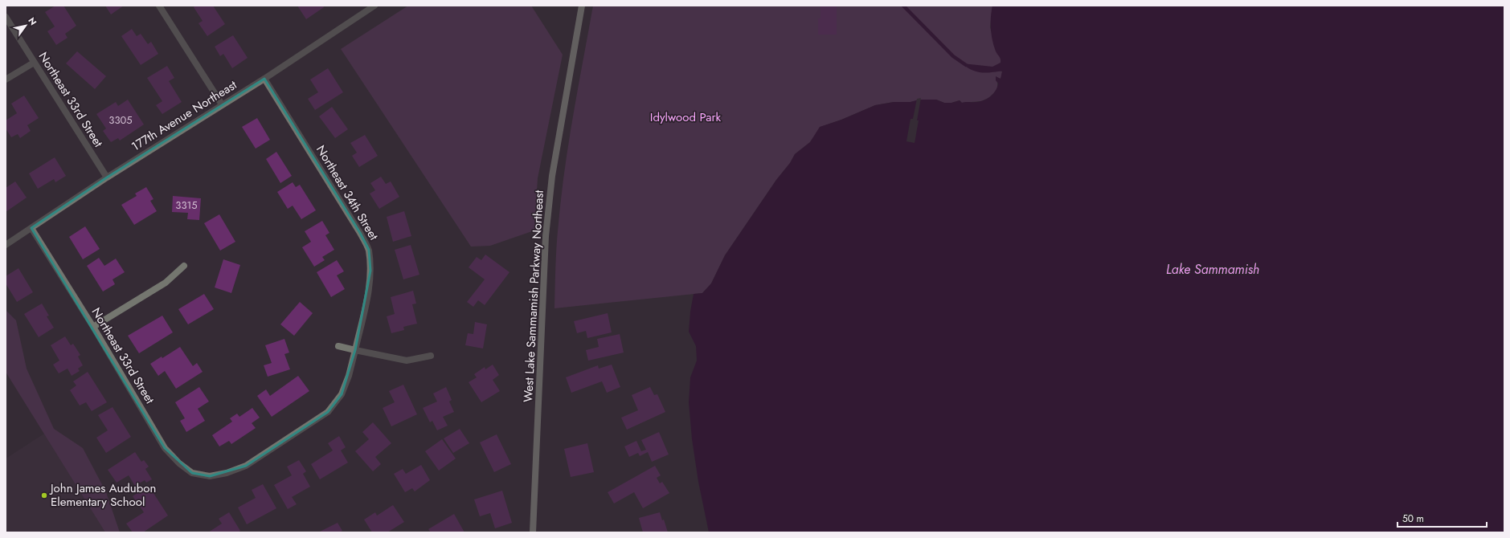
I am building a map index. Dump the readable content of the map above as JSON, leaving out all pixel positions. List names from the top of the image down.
{
  "streets": {
    "main road": ["West Lake Sammamish Parkway Northeast"],
    "street": ["Northeast 33rd Street", "177th Avenue Northeast", "Northeast 34th Street"]
  },
  "crossings": [
    ["Northeast 33rd Street", "177th Avenue Northeast"],
    ["Northeast 33rd Street", "Northeast 34th Street"],
    ["177th Avenue Northeast", "Northeast 34th Street"]
  ],
  "water": ["Lake Sammamish"],
  "parks": ["Idylwood Park"],
  "places": ["John James Audubon Elementary School"],
  "house_numbers": ["3305", "3315"],
  "scale_bar": "50 m",
  "north": "top right"
}
